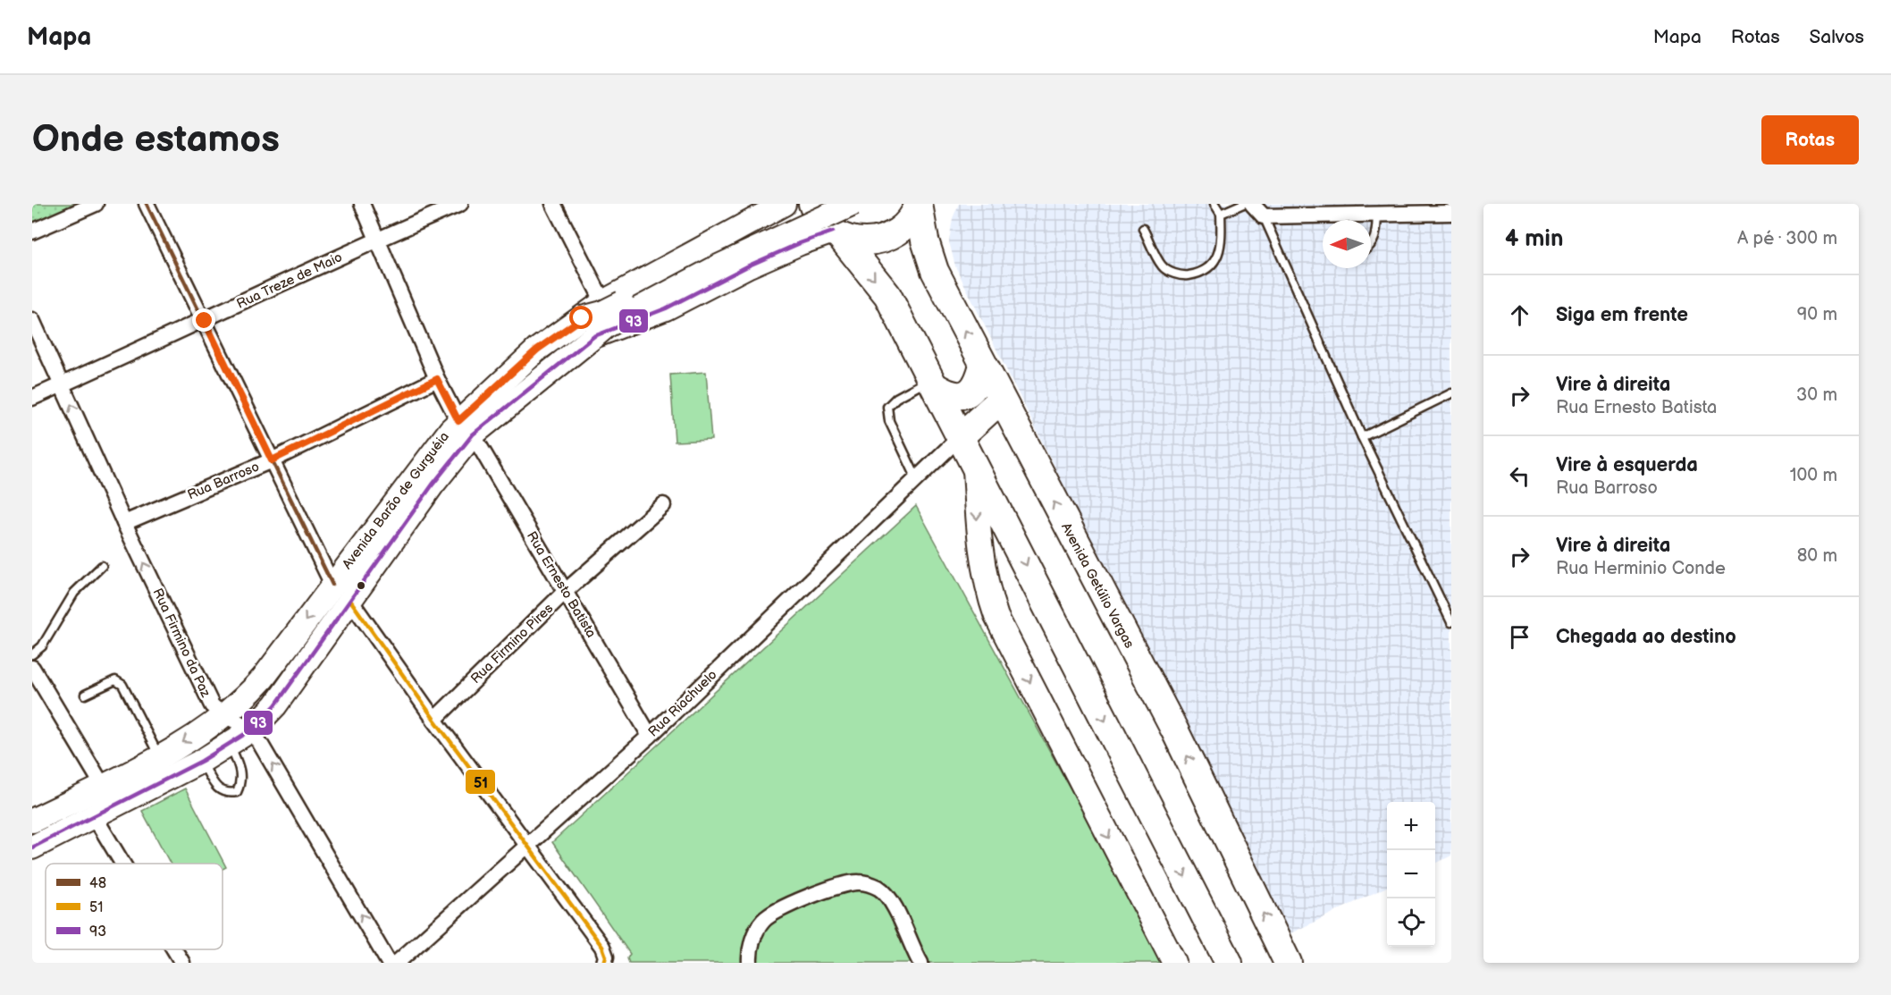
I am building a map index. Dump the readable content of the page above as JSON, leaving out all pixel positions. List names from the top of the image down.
{
  "streets": {
    "highway": ["Avenida Getúlio Vargas"],
    "main road": ["Avenida Barão de Gurguéia"],
    "street": [
      "Rua Treze de Maio",
      "Rua Barroso",
      "Rua Ernesto Batista",
      "Rua Firmino da Paz",
      "Rua Firmino Pires",
      "Rua Riachuelo"
    ]
  },
  "crossings": [
    ["Rua Treze de Maio", "Rua Ernesto Batista"],
    ["Rua Treze de Maio", "Rua Firmino da Paz"],
    ["Rua Barroso", "Rua Ernesto Batista"],
    ["Rua Barroso", "Rua Firmino da Paz"],
    ["Avenida Barão de Gurguéia", "Rua Ernesto Batista"],
    ["Avenida Barão de Gurguéia", "Rua Firmino da Paz"],
    ["Rua Ernesto Batista", "Rua Firmino Pires"],
    ["Rua Ernesto Batista", "Rua Riachuelo"]
  ],
  "one_way": ["Rua Firmino da Paz"],
  "lines": ["transit line 48", "transit line 93", "transit line 51"],
  "legend": ["48", "51", "93"],
  "north": "left",
  "page": {
    "header": "Mapa",
    "nav": ["Mapa", "Rotas", "Salvos"],
    "buttons": "Rotas",
    "title": "Onde estamos",
    "heading": ["4 min", "A pé · 300 m"],
    "list": [
      ["Siga em frente", "90 m"],
      ["Vire à direita", "Rua Ernesto Batista", "30 m"],
      ["Vire à esquerda", "Rua Barroso", "100 m"],
      ["Vire à direita", "Rua Herminio Conde", "80 m"],
      "Chegada ao destino"
    ],
    "map_buttons": ["+", "−"]
  }
}
